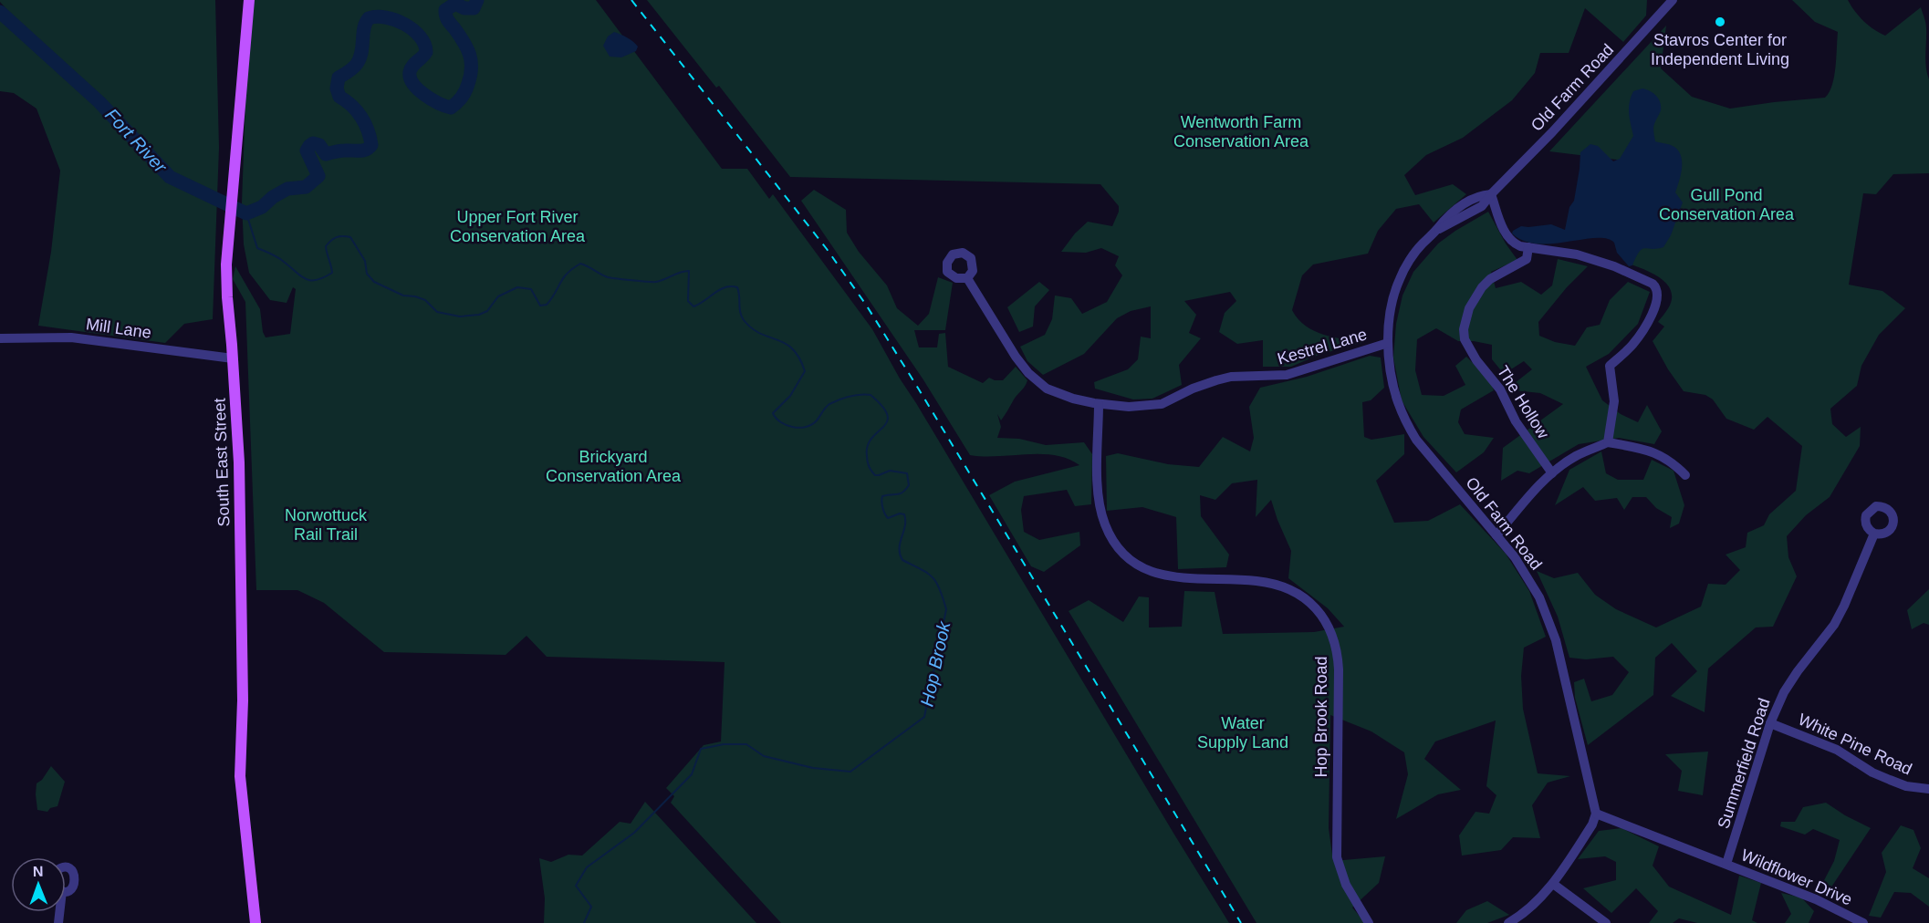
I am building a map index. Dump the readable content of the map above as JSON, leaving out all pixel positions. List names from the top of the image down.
{
  "streets": {
    "main road": ["South East Street"],
    "street": [
      "Old Farm Road",
      "Mill Lane",
      "Kestrel Lane",
      "The Hollow",
      "Hop Brook Road",
      "White Pine Road",
      "Summerfield Road",
      "Wildflower Drive"
    ]
  },
  "crossings": [
    ["Old Farm Road", "Kestrel Lane"],
    ["Old Farm Road", "Wildflower Drive"],
    ["Mill Lane", "South East Street"],
    ["Kestrel Lane", "Hop Brook Road"],
    ["White Pine Road", "Summerfield Road"],
    ["Summerfield Road", "Wildflower Drive"]
  ],
  "water": ["Fort River", "Hop Brook"],
  "parks": [
    "Wentworth Farm Conservation Area",
    "Gull Pond Conservation Area",
    "Upper Fort River Conservation Area",
    "Brickyard Conservation Area",
    "Norwottuck Rail Trail",
    "Water Supply Land"
  ],
  "places": ["Stavros Center for Independent Living"],
  "north": "top"
}
